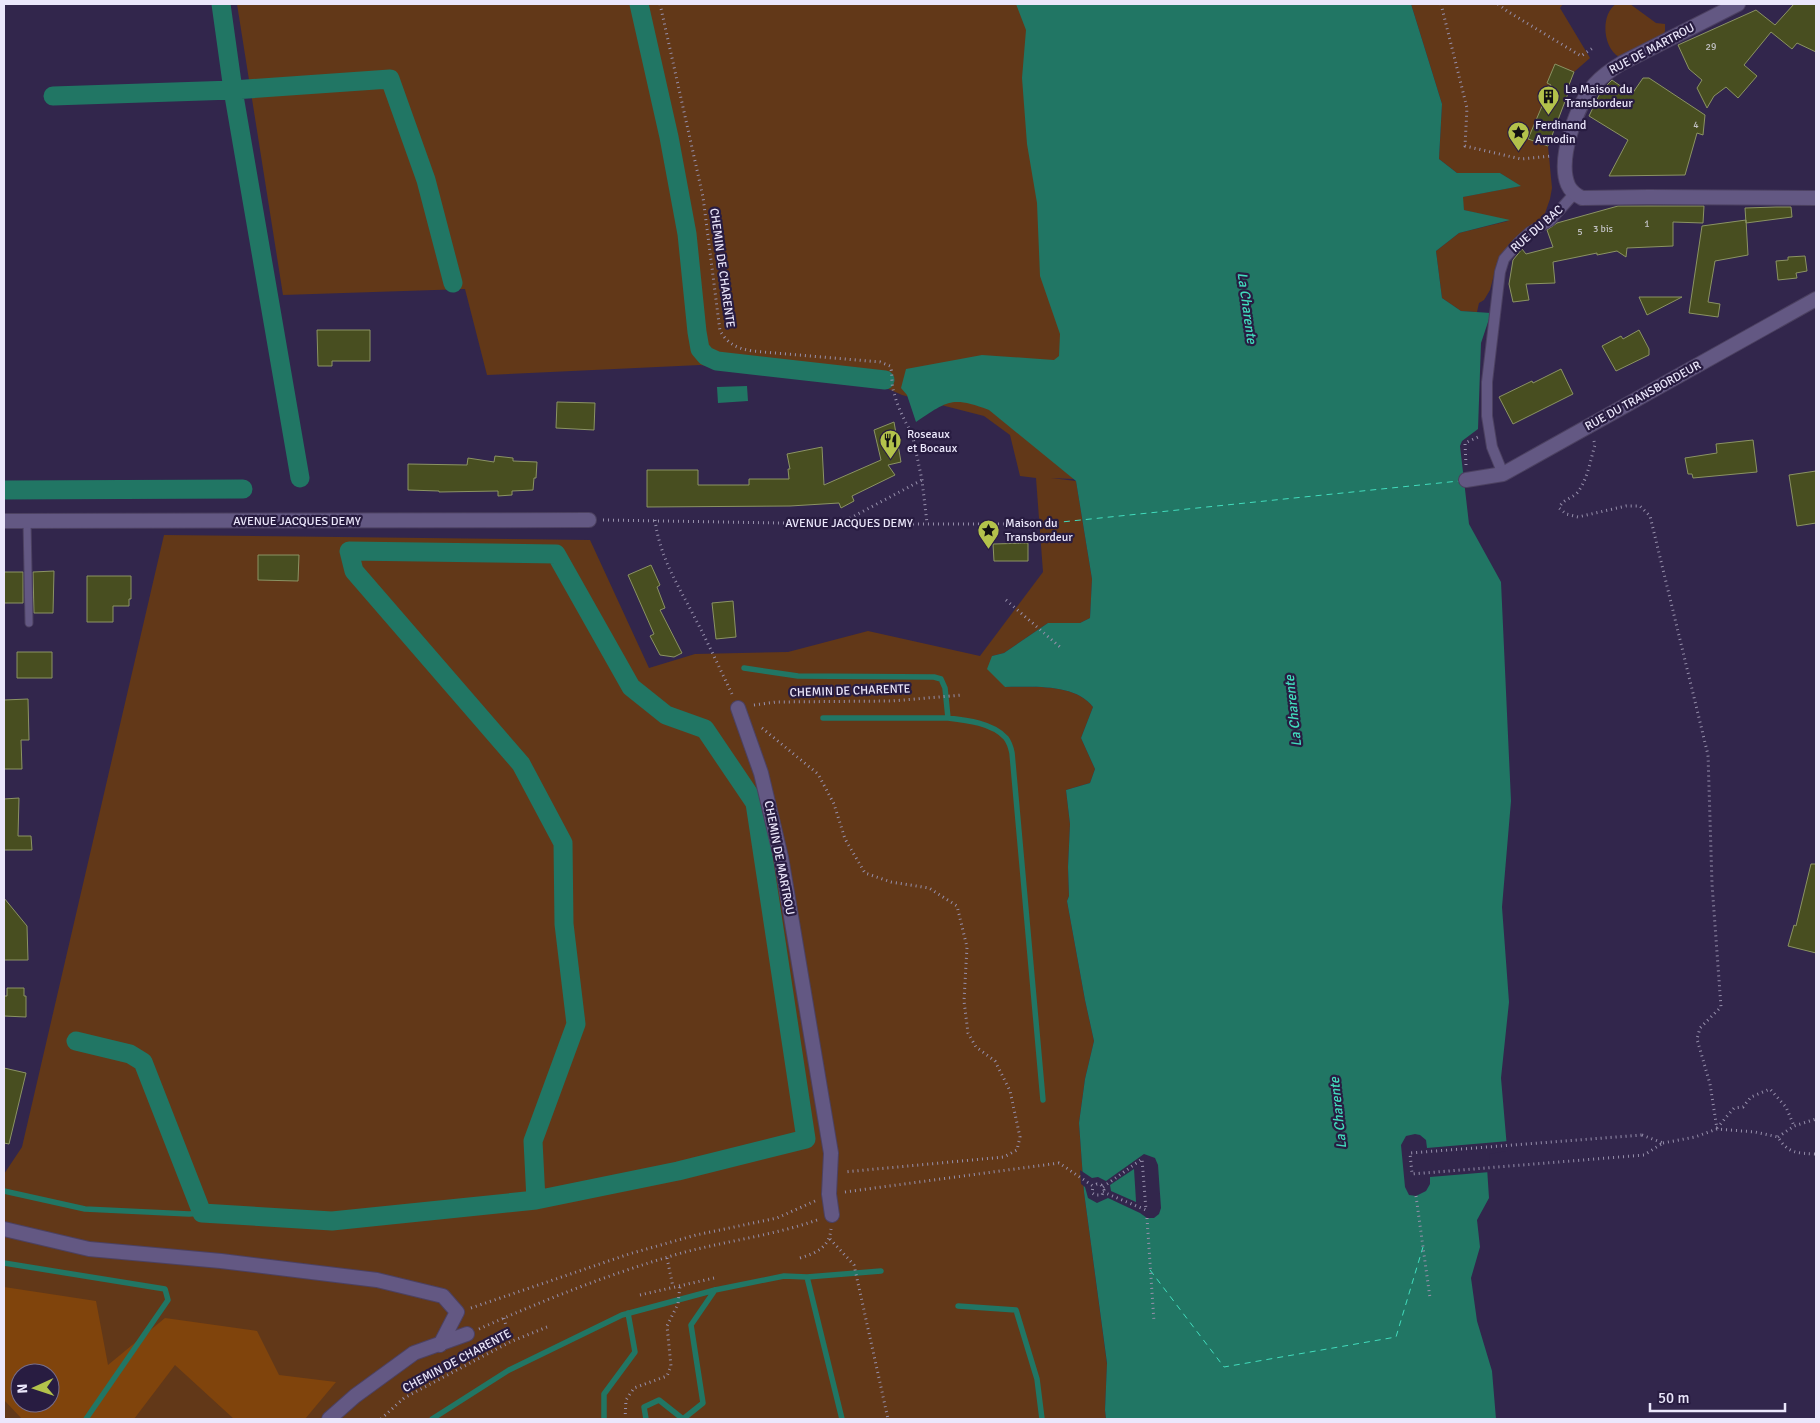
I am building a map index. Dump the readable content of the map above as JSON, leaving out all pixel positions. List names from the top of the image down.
{
  "streets": {
    "street": [
      "RUE DE MARTROU",
      "RUE DU BAC",
      "RUE DU TRANSBORDEUR",
      "AVENUE JACQUES DEMY",
      "CHEMIN DE MARTROU"
    ],
    "path": ["CHEMIN DE CHARENTE"]
  },
  "crossings": [
    ["RUE DE MARTROU", "RUE DU BAC"],
    ["RUE DU BAC", "RUE DU TRANSBORDEUR"],
    ["CHEMIN DE CHARENTE", "AVENUE JACQUES DEMY"],
    ["CHEMIN DE CHARENTE", "CHEMIN DE MARTROU"]
  ],
  "water": ["La Charente"],
  "places": {
    "building": ["La Maison du Transbordeur"],
    "place": ["Ferdinand Arnodin", "Maison du Transbordeur"],
    "restaurant": ["Roseaux et Bocaux"]
  },
  "house_numbers": [
    "29",
    "4",
    "1",
    "3 bis",
    "5"
  ],
  "scale_bar": "50 m",
  "north": "left"
}
